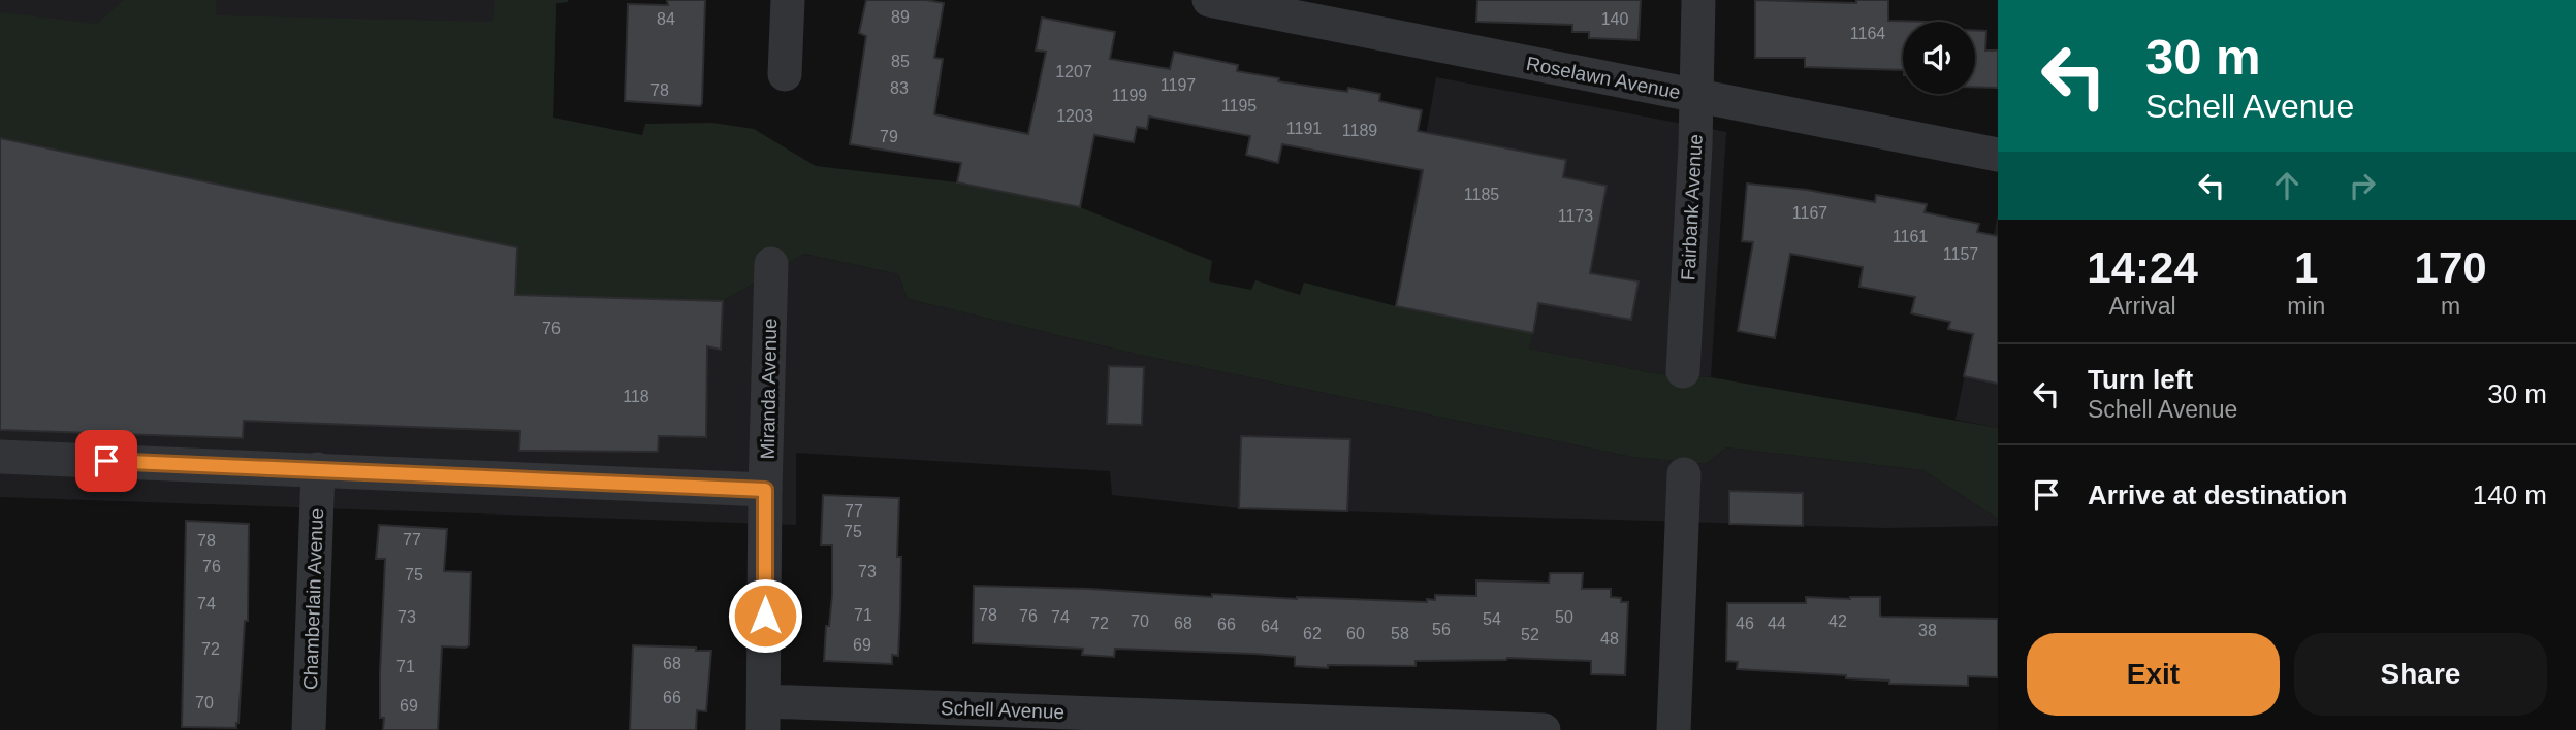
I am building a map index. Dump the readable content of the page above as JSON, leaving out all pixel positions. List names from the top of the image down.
{
  "streets": {
    "street": [
      "Roselawn Avenue",
      "Fairbank Avenue",
      "Miranda Avenue",
      "Chamberlain Avenue",
      "Schell Avenue"
    ]
  },
  "crossings": [
    ["Roselawn Avenue", "Fairbank Avenue"],
    ["Miranda Avenue", "Schell Avenue"]
  ],
  "house_numbers": [
    "89",
    "84",
    "140",
    "1164",
    "85",
    "1207",
    "1197",
    "83",
    "78",
    "1199",
    "1195",
    "1203",
    "1191",
    "1189",
    "79",
    "1185",
    "1167",
    "1173",
    "1161",
    "1157",
    "76",
    "118",
    "77",
    "75",
    "77",
    "78",
    "76",
    "73",
    "75",
    "74",
    "71",
    "78",
    "76",
    "73",
    "74",
    "50",
    "54",
    "70",
    "42",
    "72",
    "68",
    "46",
    "44",
    "66",
    "64",
    "56",
    "38",
    "62",
    "60",
    "58",
    "52",
    "48",
    "69",
    "72",
    "68",
    "71",
    "66",
    "70",
    "69"
  ],
  "page": {
    "turn": ["30 m", "Schell Avenue"],
    "eta": [
      "14:24",
      "Arrival",
      "1",
      "min",
      "170",
      "m"
    ],
    "list": [
      {
        "name": "Turn left",
        "note": "Schell Avenue",
        "value": "30 m"
      },
      {
        "name": "Arrive at destination",
        "value": "140 m"
      }
    ],
    "buttons": ["Exit", "Share"]
  }
}
